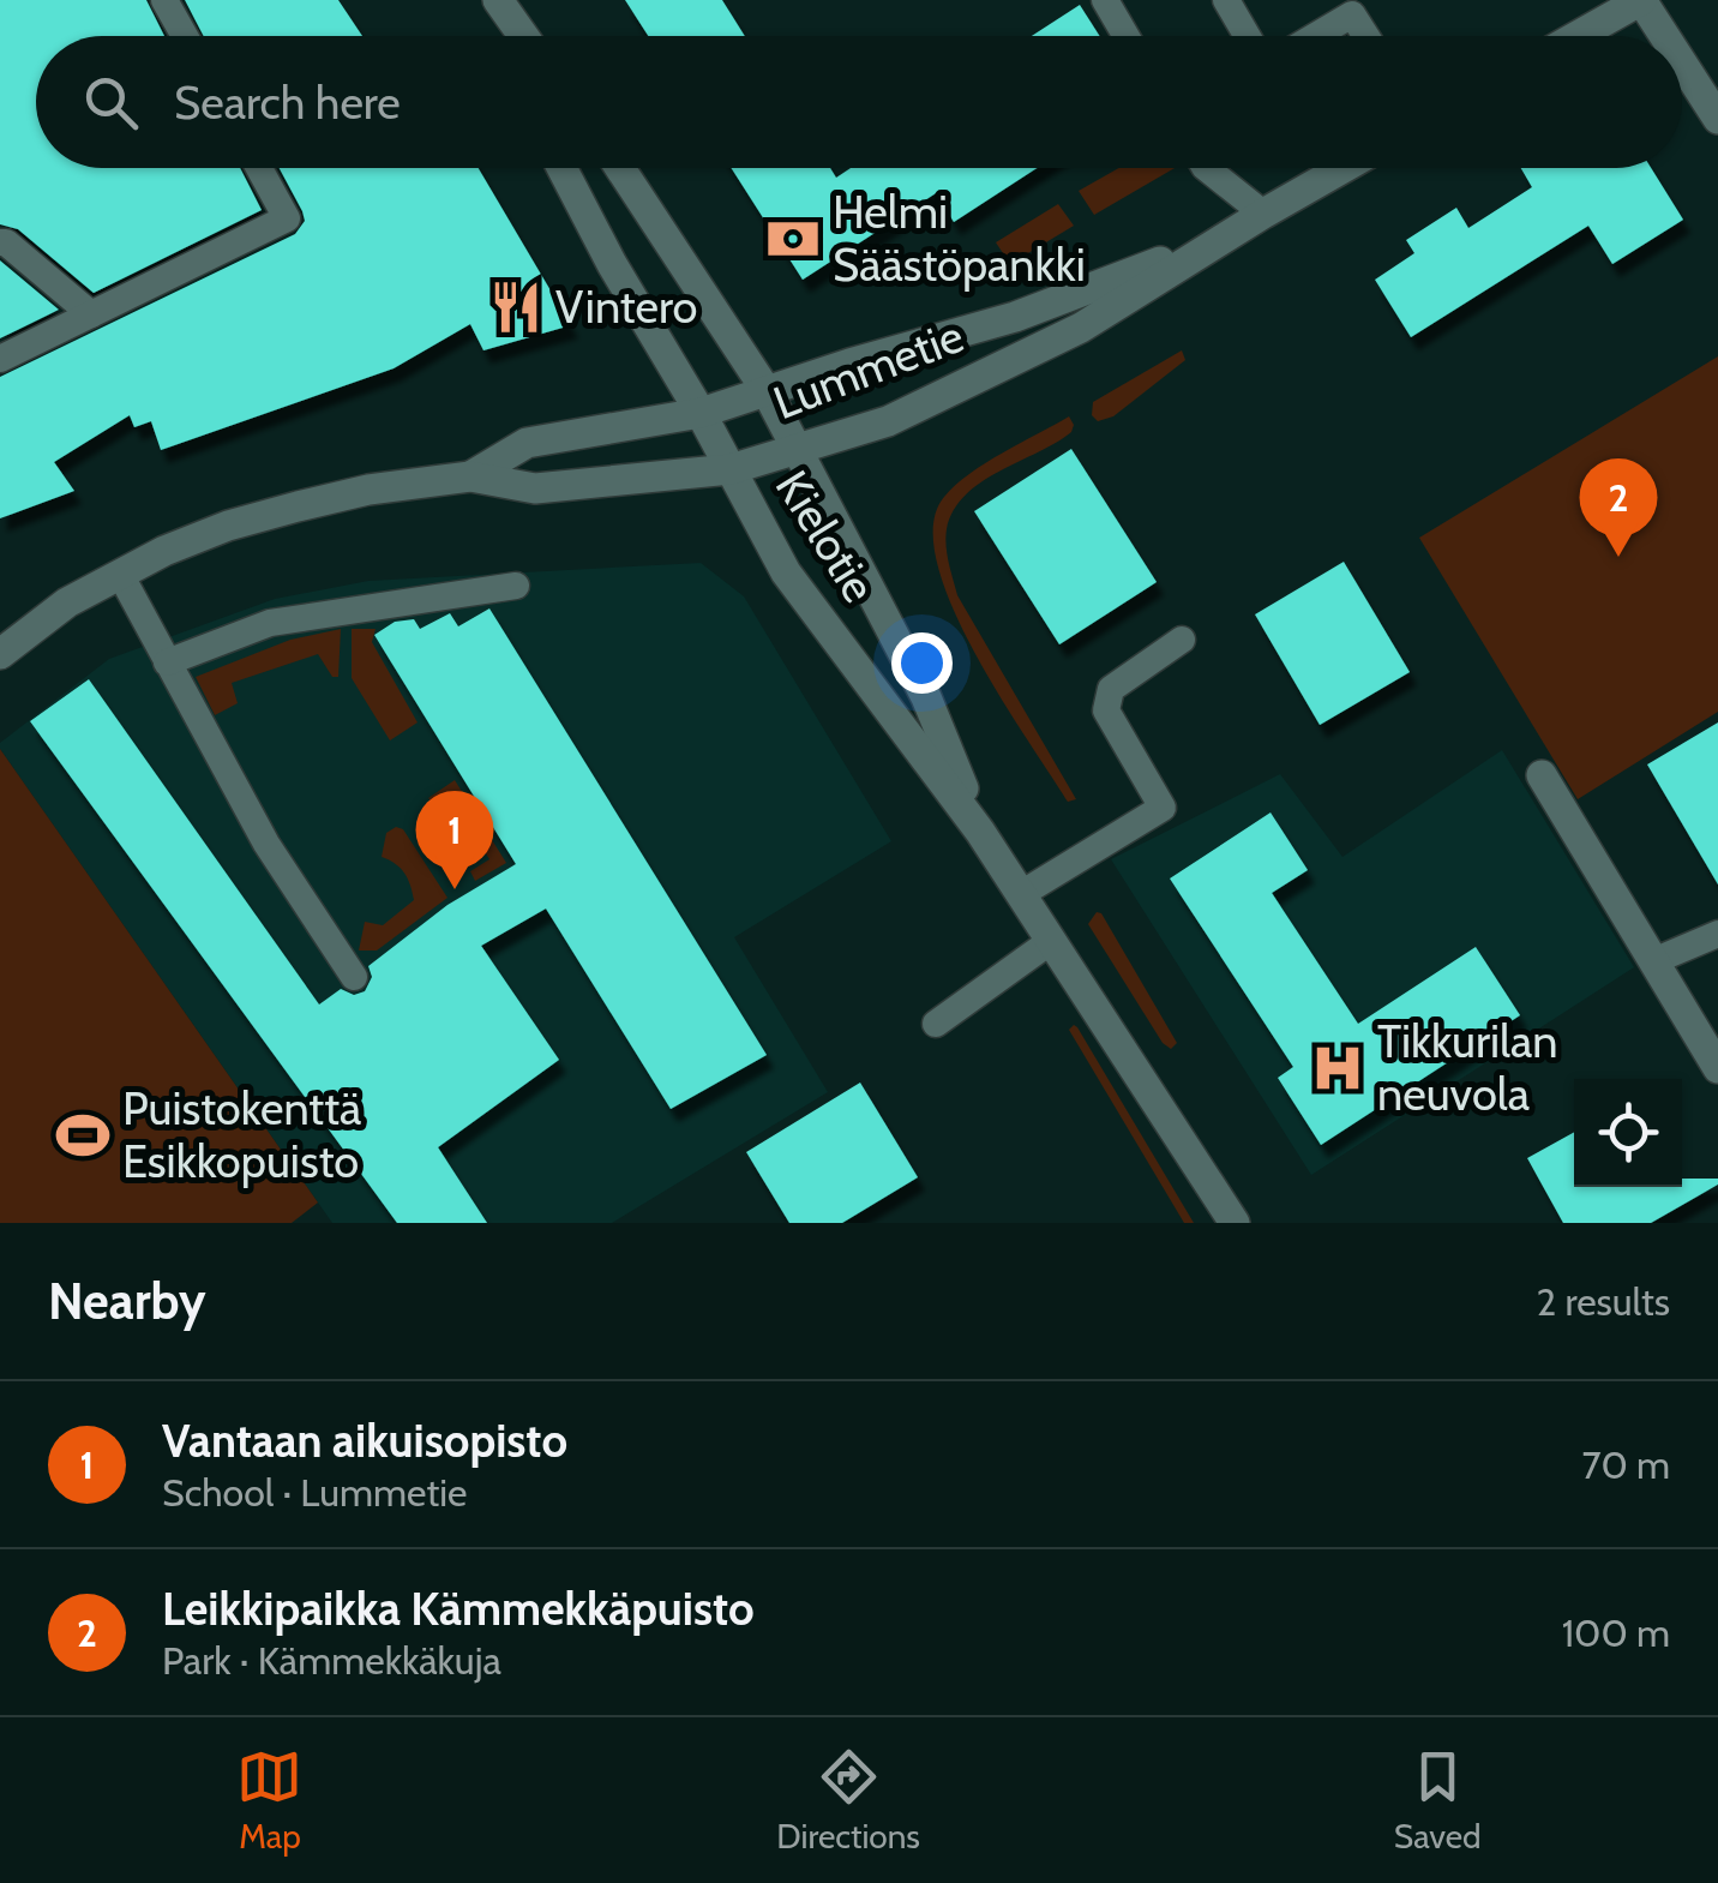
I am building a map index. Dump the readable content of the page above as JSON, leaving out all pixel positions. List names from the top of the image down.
{
  "streets": {
    "street": ["Lummetie", "Kielotie"]
  },
  "crossings": [
    ["Lummetie", "Kielotie"]
  ],
  "places": {
    "bank": ["Helmi Säästöpankki"],
    "restaurant": ["Vintero"],
    "hospital": ["Tikkurilan neuvola"],
    "sports": ["Puistokenttä Esikkopuisto"]
  },
  "page": {
    "search": "Search here",
    "pins": ["2", "1"],
    "heading": ["Nearby", "2 results"],
    "list": [
      {
        "mark": "1",
        "name": "Vantaan aikuisopisto",
        "note": "School · Lummetie",
        "value": "70 m"
      },
      {
        "mark": "2",
        "name": "Leikkipaikka Kämmekkäpuisto",
        "note": "Park · Kämmekkäkuja",
        "value": "100 m"
      }
    ],
    "nav": ["Map", "Directions", "Saved"]
  }
}
